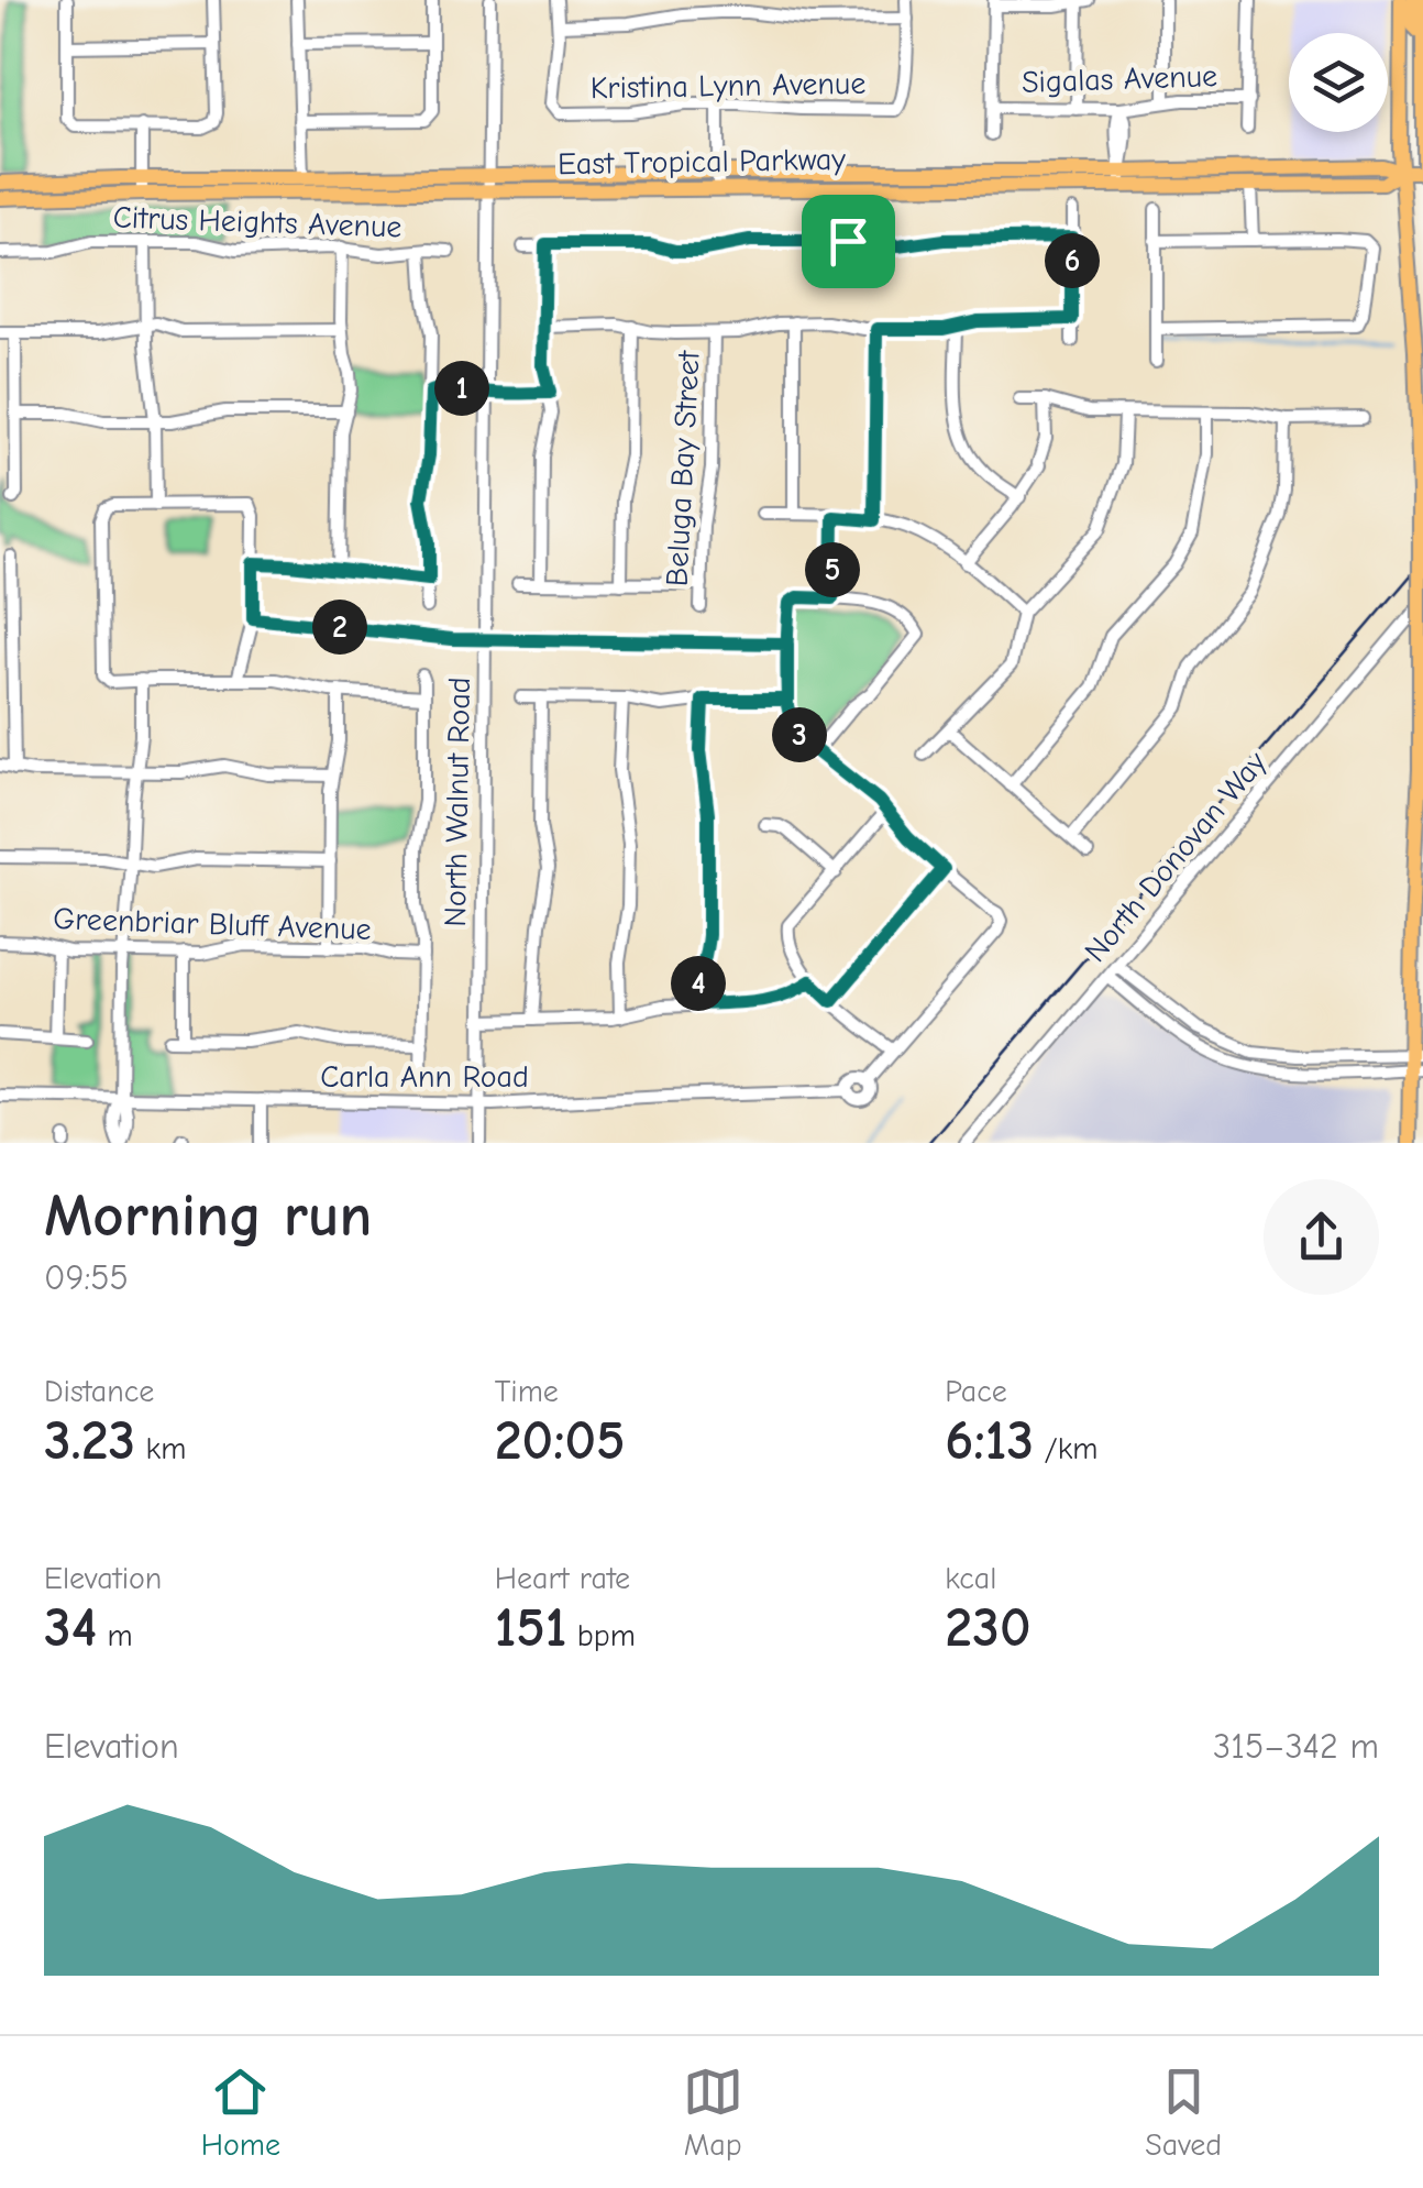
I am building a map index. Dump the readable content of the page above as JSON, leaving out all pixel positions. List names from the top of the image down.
{
  "streets": {
    "main road": ["East Tropical Parkway"],
    "street": [
      "Sigalas Avenue",
      "Kristina Lynn Avenue",
      "Citrus Heights Avenue",
      "Beluga Bay Street",
      "North Walnut Road",
      "North Donovan Way",
      "Greenbriar Bluff Avenue",
      "Carla Ann Road"
    ]
  },
  "crossings": [
    ["East Tropical Parkway", "North Walnut Road"],
    ["North Walnut Road", "Carla Ann Road"]
  ],
  "page": {
    "pins": [
      "6",
      "1",
      "5",
      "2",
      "3",
      "4"
    ],
    "heading": ["Morning run", "09:55"],
    "stats": [
      ["Distance", "3.23 km"],
      ["Time", "20:05"],
      ["Pace", "6:13 /km"],
      ["Elevation", "34 m"],
      ["Heart rate", "151 bpm"],
      ["kcal", "230"]
    ],
    "chart": ["Elevation", "315–342 m"],
    "tabs": ["Home", "Map", "Saved"]
  }
}
